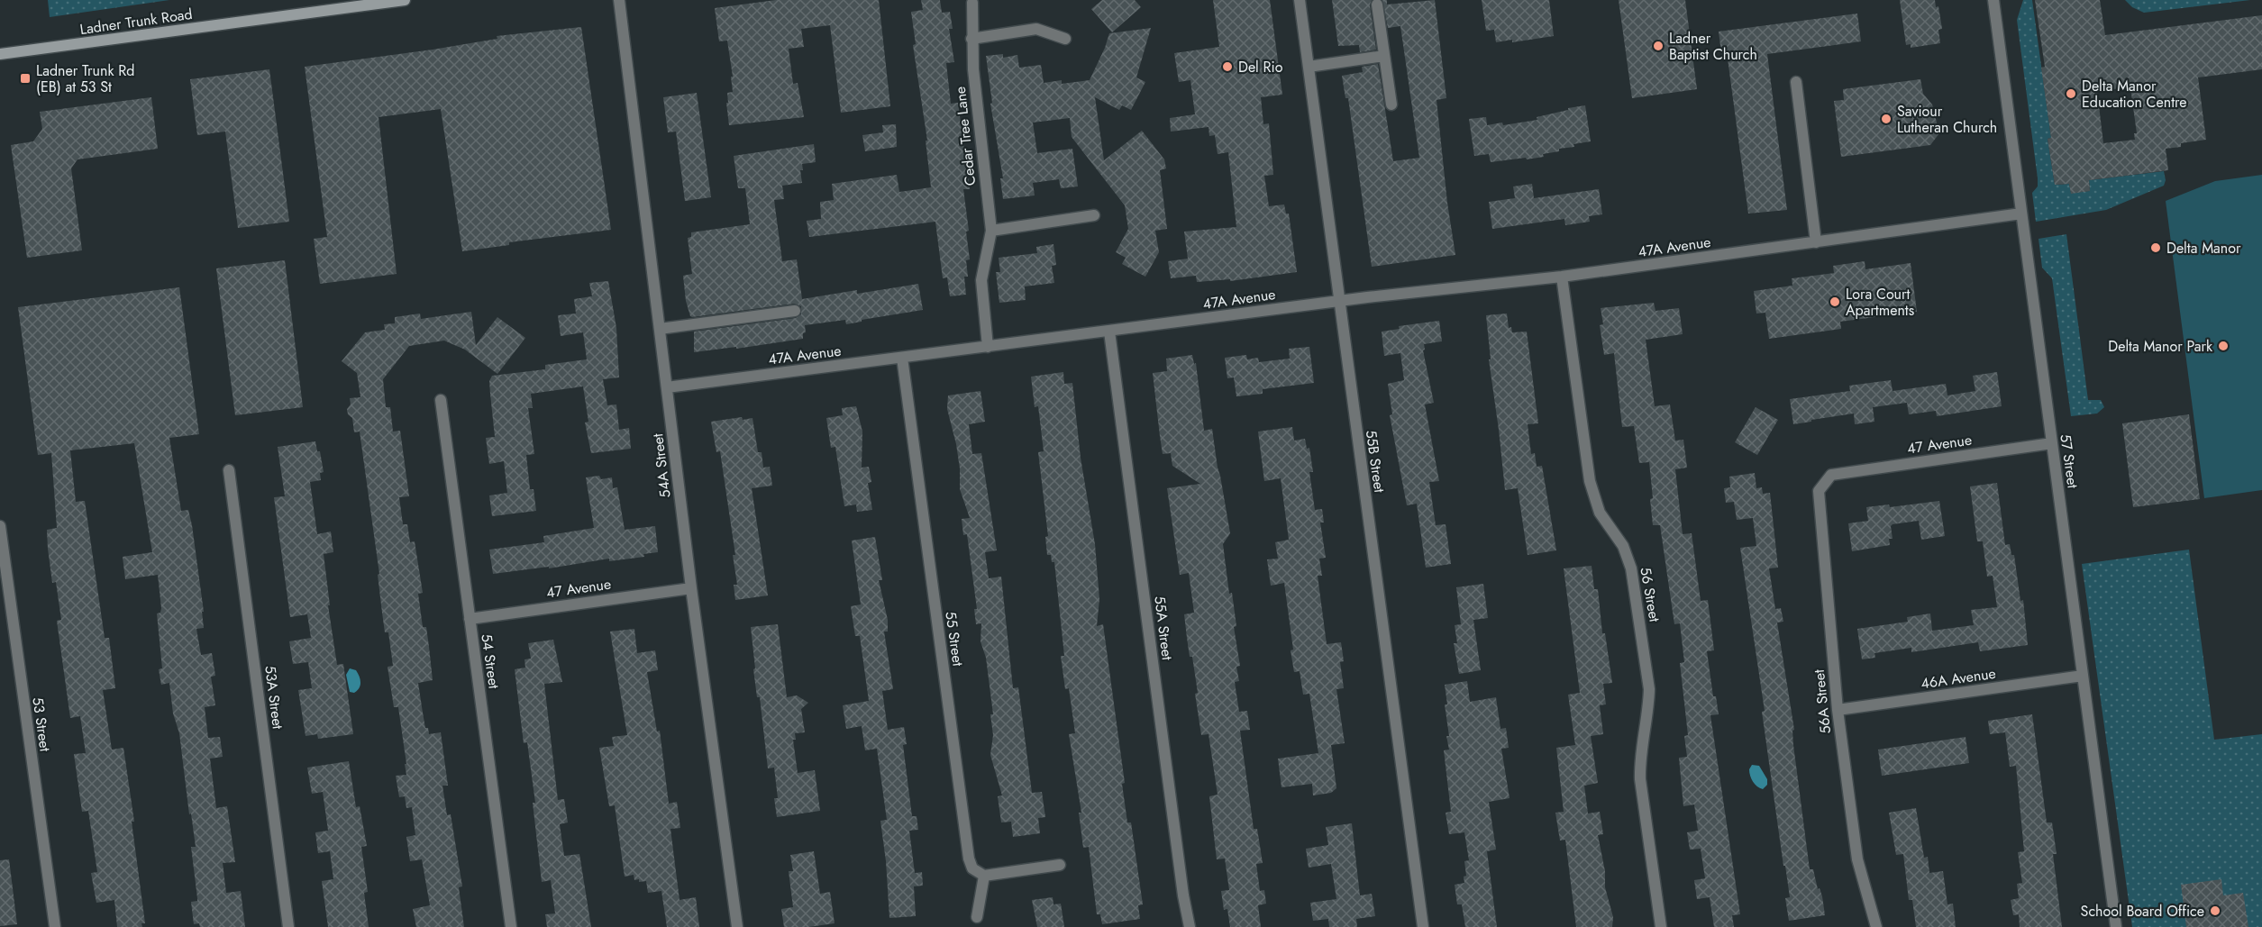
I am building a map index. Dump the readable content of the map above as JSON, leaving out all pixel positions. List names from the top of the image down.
{
  "streets": {
    "main road": ["Ladner Trunk Road"],
    "street": [
      "Cedar Tree Lane",
      "47A Avenue",
      "47 Avenue",
      "55B Street",
      "57 Street",
      "54A Street",
      "56 Street",
      "55A Street",
      "55 Street",
      "54 Street",
      "46A Avenue",
      "53A Street",
      "56A Street",
      "53 Street"
    ]
  },
  "crossings": [
    ["Cedar Tree Lane", "47A Avenue"],
    ["47A Avenue", "55B Street"],
    ["47A Avenue", "57 Street"],
    ["47A Avenue", "54A Street"],
    ["47A Avenue", "56 Street"],
    ["47A Avenue", "55A Street"],
    ["47A Avenue", "55 Street"],
    ["47 Avenue", "57 Street"],
    ["47 Avenue", "54A Street"],
    ["47 Avenue", "54 Street"],
    ["47 Avenue", "56A Street"],
    ["57 Street", "46A Avenue"],
    ["46A Avenue", "56A Street"]
  ],
  "places": {
    "other": [
      "Ladner Baptist Church",
      "Del Rio",
      "Delta Manor Education Centre",
      "Saviour Lutheran Church",
      "Delta Manor",
      "Lora Court Apartments",
      "Delta Manor Park",
      "School Board Office"
    ],
    "transit": ["Ladner Trunk Rd (EB) at 53 St"]
  }
}
